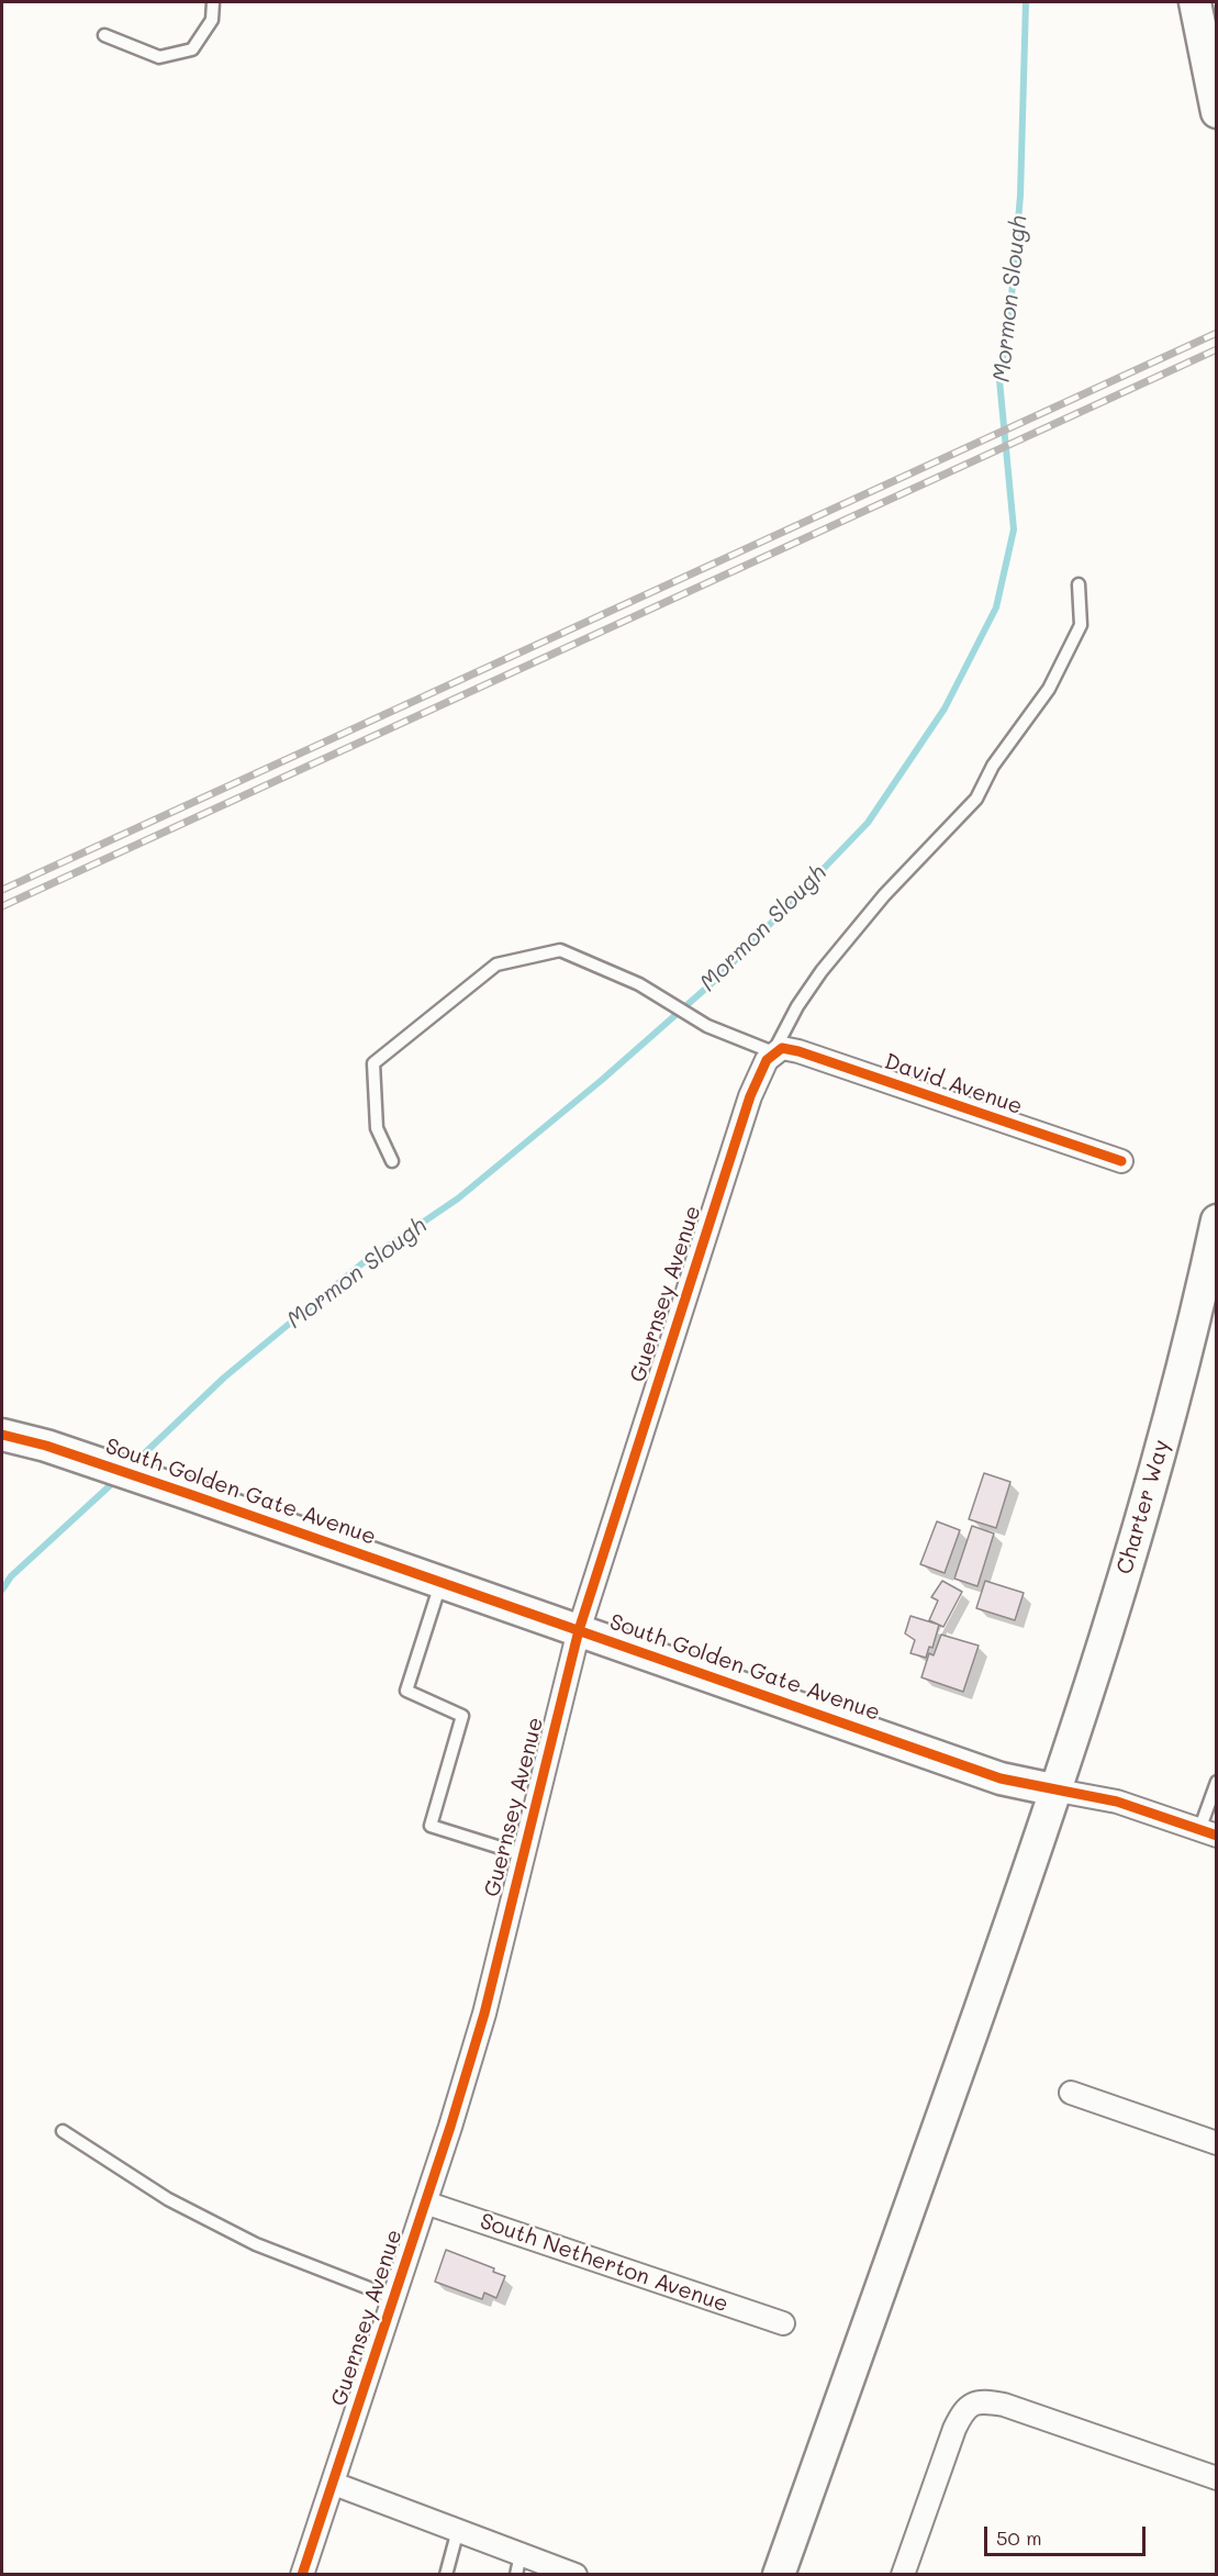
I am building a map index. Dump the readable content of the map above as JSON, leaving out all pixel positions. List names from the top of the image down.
{
  "streets": {
    "main road": ["South Golden Gate Avenue", "Charter Way"],
    "street": ["David Avenue", "Guernsey Avenue", "South Netherton Avenue"]
  },
  "crossings": [
    ["David Avenue", "Guernsey Avenue"],
    ["Guernsey Avenue", "South Golden Gate Avenue"],
    ["Guernsey Avenue", "South Netherton Avenue"],
    ["South Golden Gate Avenue", "Charter Way"]
  ],
  "water": ["Mormon Slough"],
  "scale_bar": "50 m"
}
